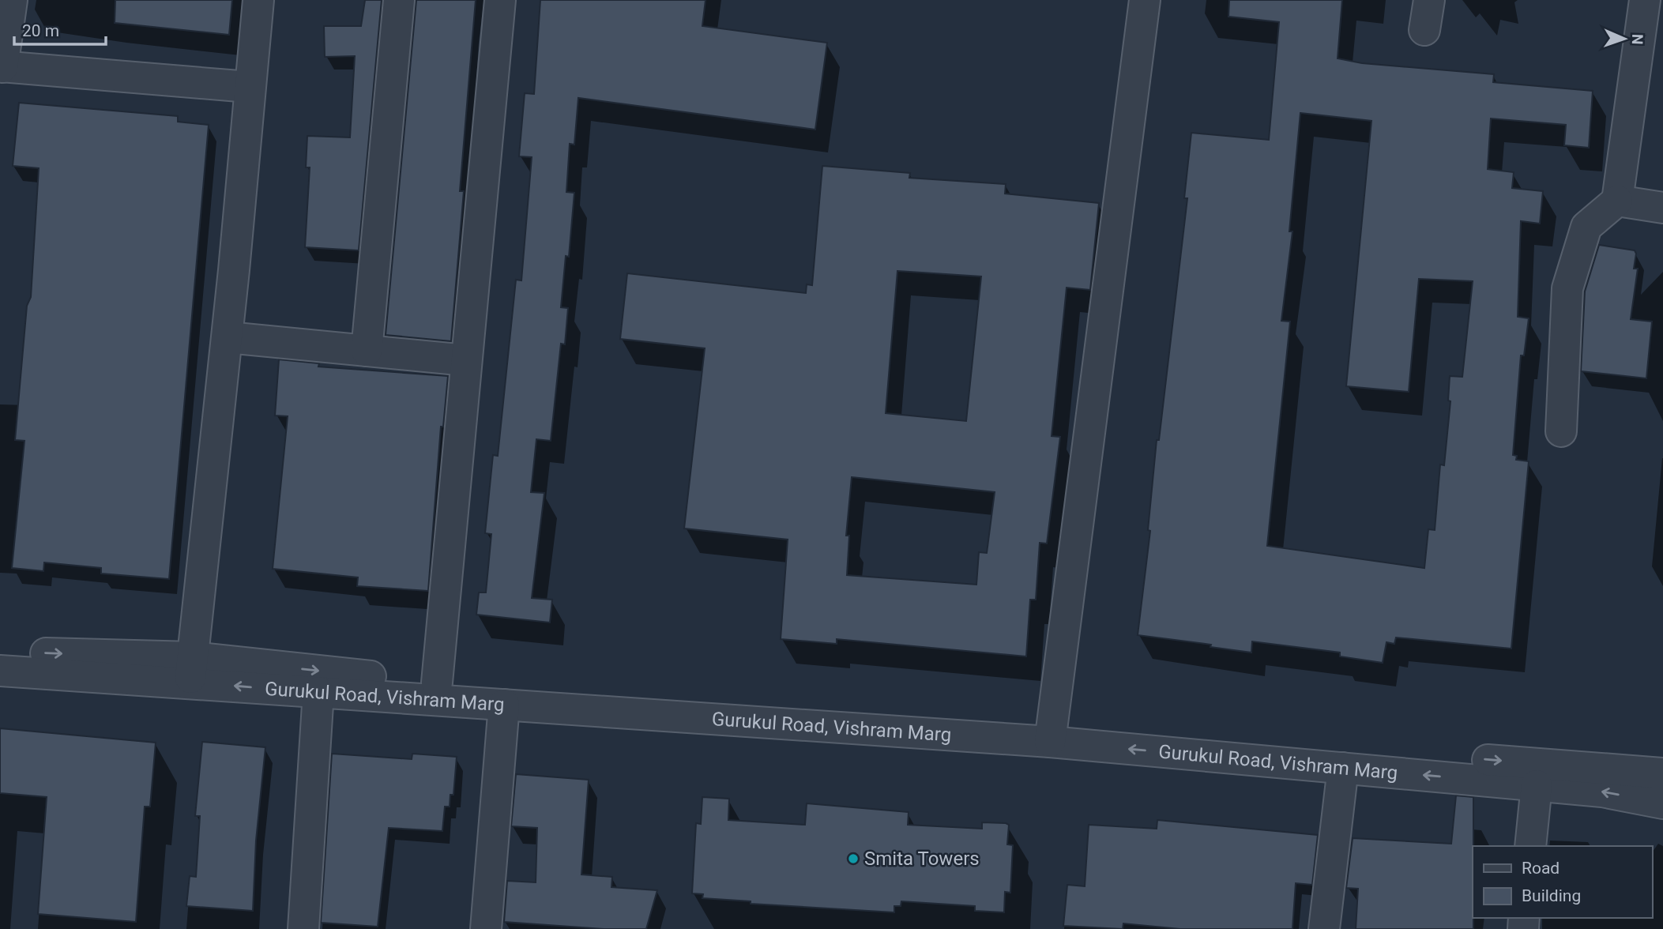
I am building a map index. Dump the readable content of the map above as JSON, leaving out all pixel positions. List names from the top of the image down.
{
  "streets": {
    "street": ["Gurukul Road, Vishram Marg"]
  },
  "places": ["Smita Towers"],
  "legend": ["Road", "Building"],
  "scale_bar": "20 m",
  "north": "right"
}
